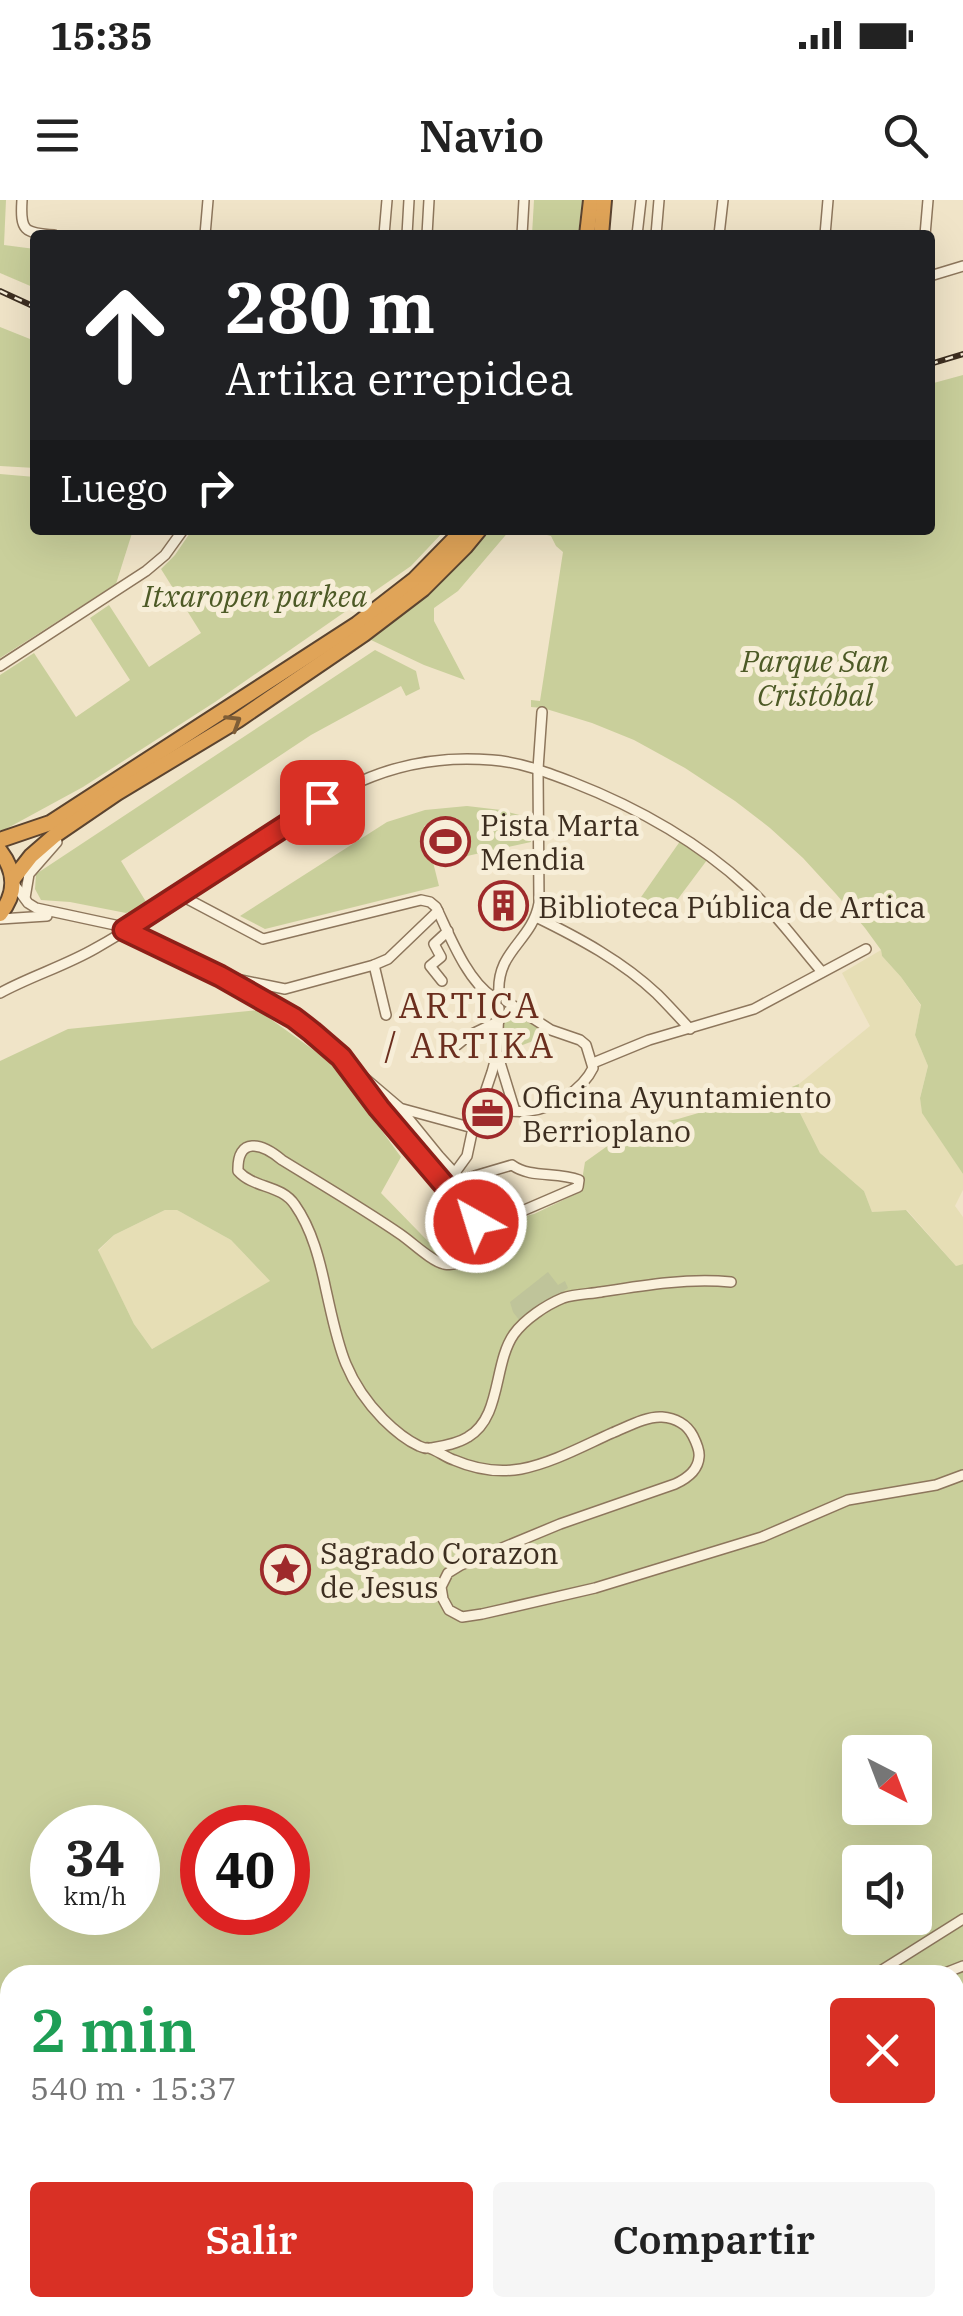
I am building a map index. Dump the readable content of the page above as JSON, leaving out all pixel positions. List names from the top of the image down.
{
  "districts": ["ARTICA / ARTIKA"],
  "parks": ["Itxaropen parkea", "Parque San Cristóbal"],
  "places": {
    "sports": ["Pista Marta Mendia"],
    "building": ["Biblioteca Pública de Artica"],
    "office": ["Oficina Ayuntamiento Berrioplano"],
    "place": ["Sagrado Corazon de Jesus"]
  },
  "north": "bottom right",
  "page": {
    "status": "15:35",
    "header": "Navio",
    "turn": ["280 m", "Artika errepidea"],
    "then": "Luego",
    "speed": "34 km/h",
    "limit": "40",
    "heading": ["2 min", "540 m · 15:37"],
    "buttons": ["Salir", "Compartir"]
  }
}
